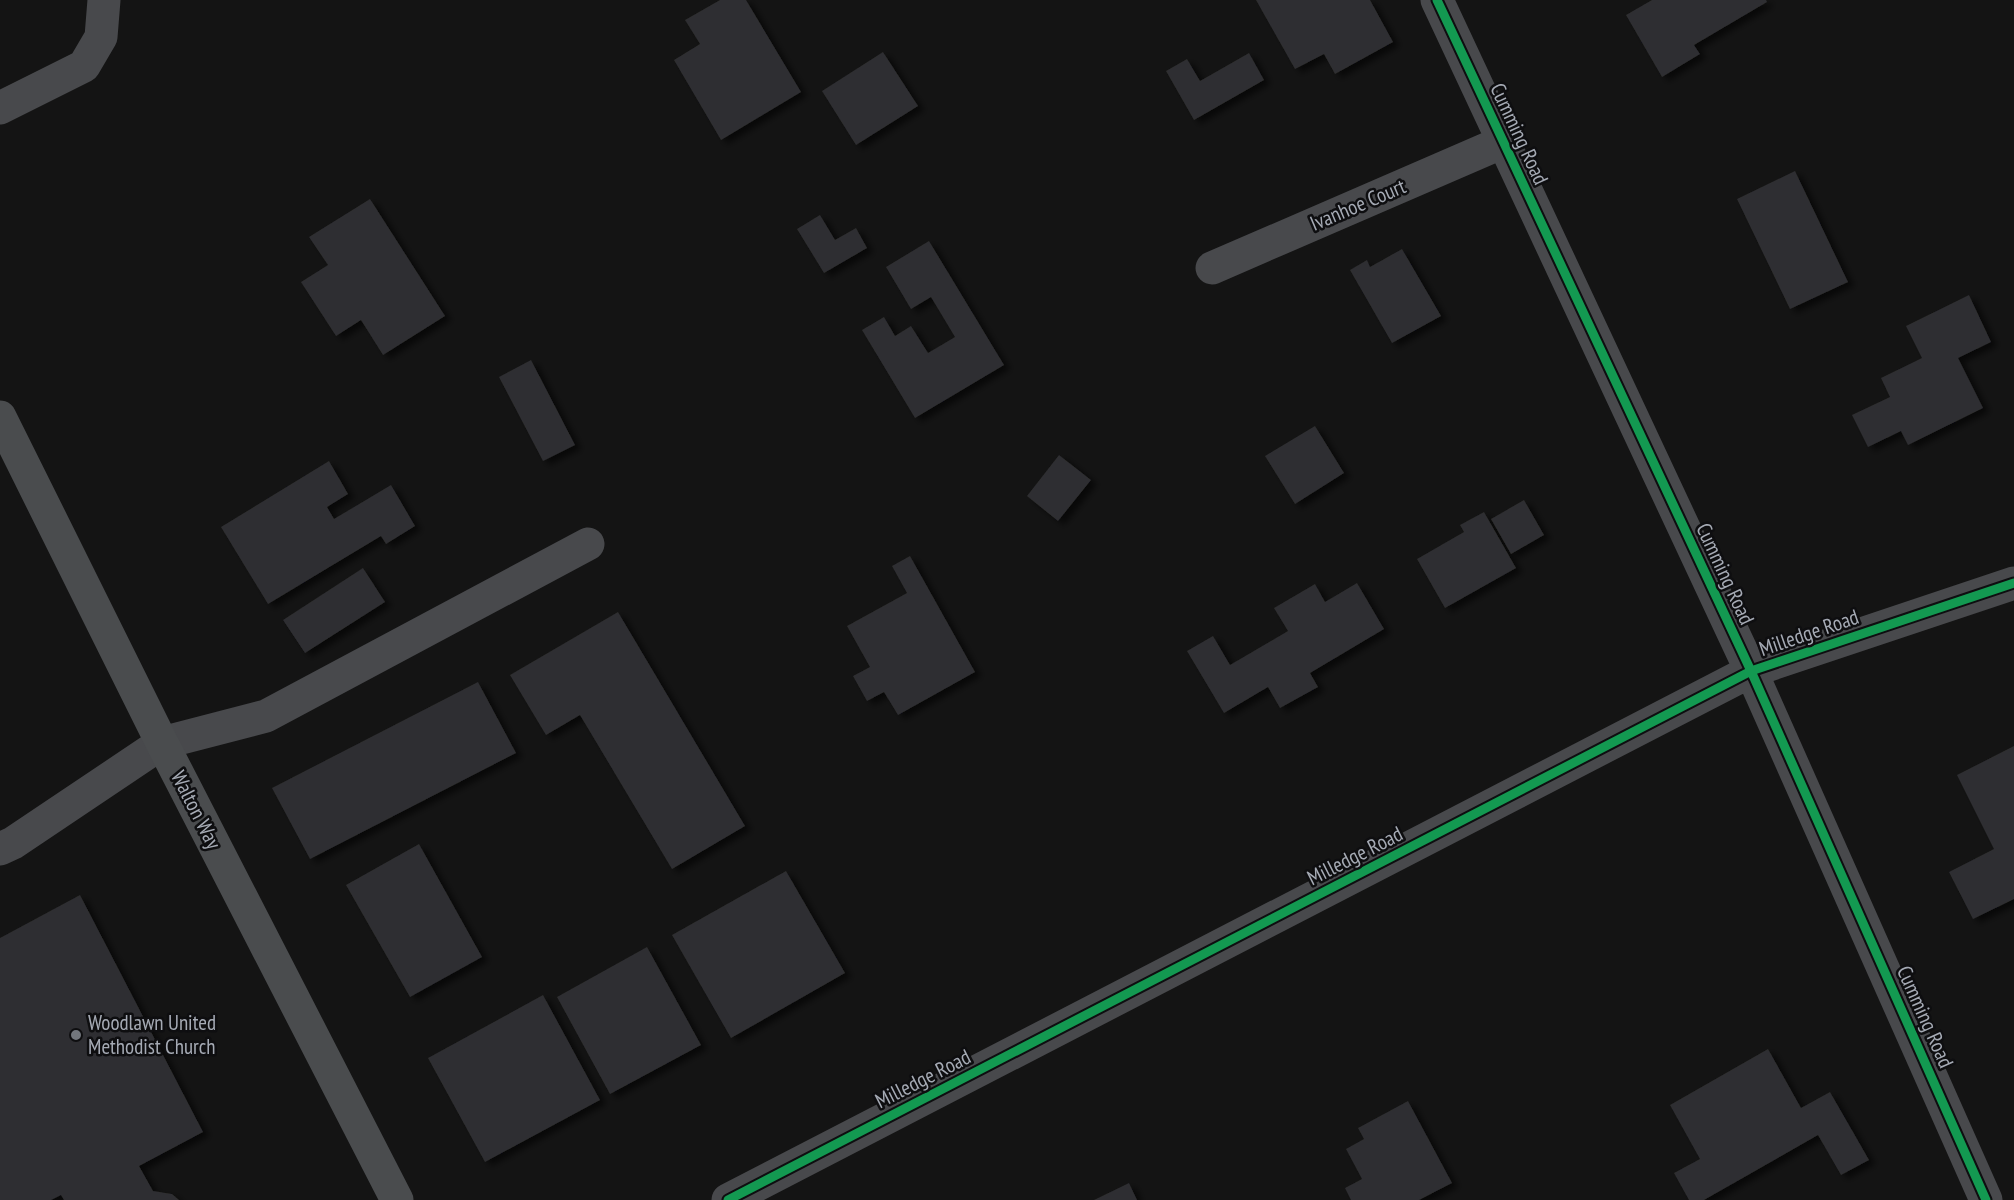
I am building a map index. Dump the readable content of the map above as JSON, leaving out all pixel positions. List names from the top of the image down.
{
  "streets": {
    "main road": ["Walton Way"],
    "street": ["Cumming Road", "Ivanhoe Court", "Milledge Road"]
  },
  "crossings": [
    ["Cumming Road", "Ivanhoe Court"],
    ["Cumming Road", "Milledge Road"]
  ],
  "places": ["Woodlawn United Methodist Church"]
}
